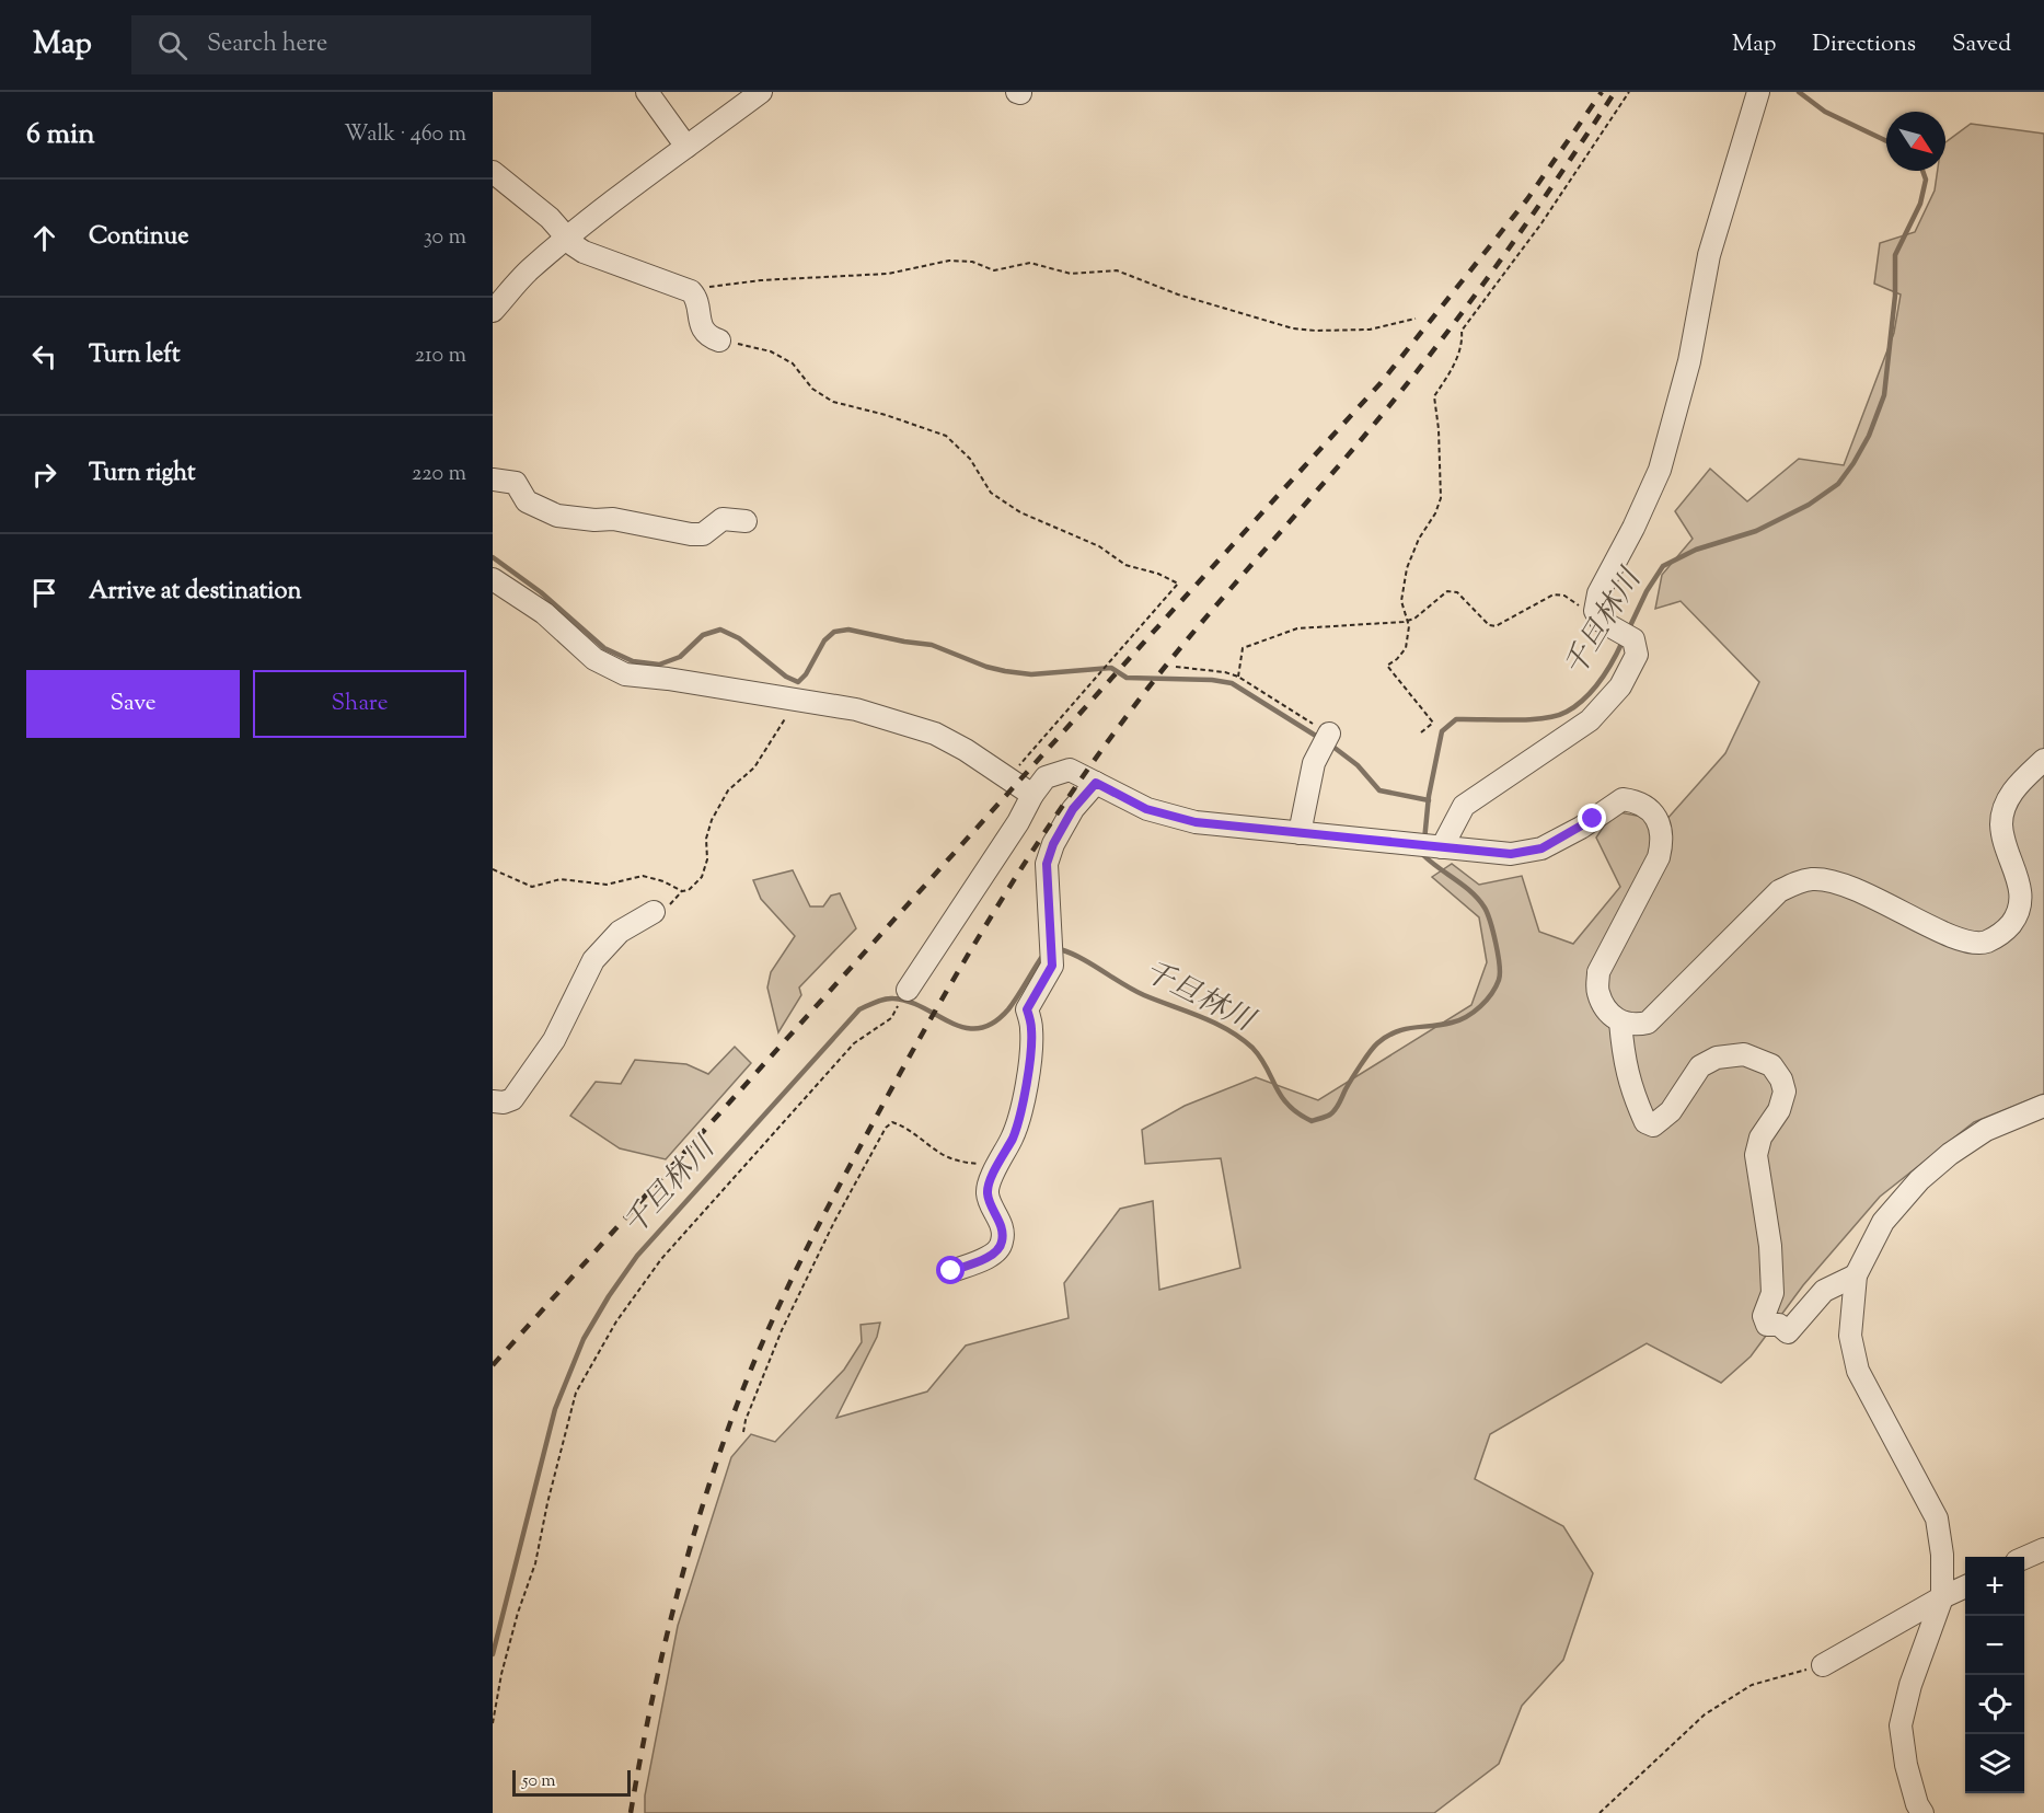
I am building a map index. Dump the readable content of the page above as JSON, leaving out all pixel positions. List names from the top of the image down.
{
  "water": ["千旦林川"],
  "scale_bar": "50 m",
  "north": "bottom right",
  "page": {
    "header": "Map",
    "search": "Search here",
    "nav": ["Map", "Directions", "Saved"],
    "heading": ["6 min", "Walk · 460 m"],
    "list": [
      ["Continue", "30 m"],
      ["Turn left", "210 m"],
      ["Turn right", "220 m"],
      "Arrive at destination"
    ],
    "buttons": ["Save", "Share"],
    "map_buttons": ["+", "−"],
    "scale": "50 m"
  }
}
